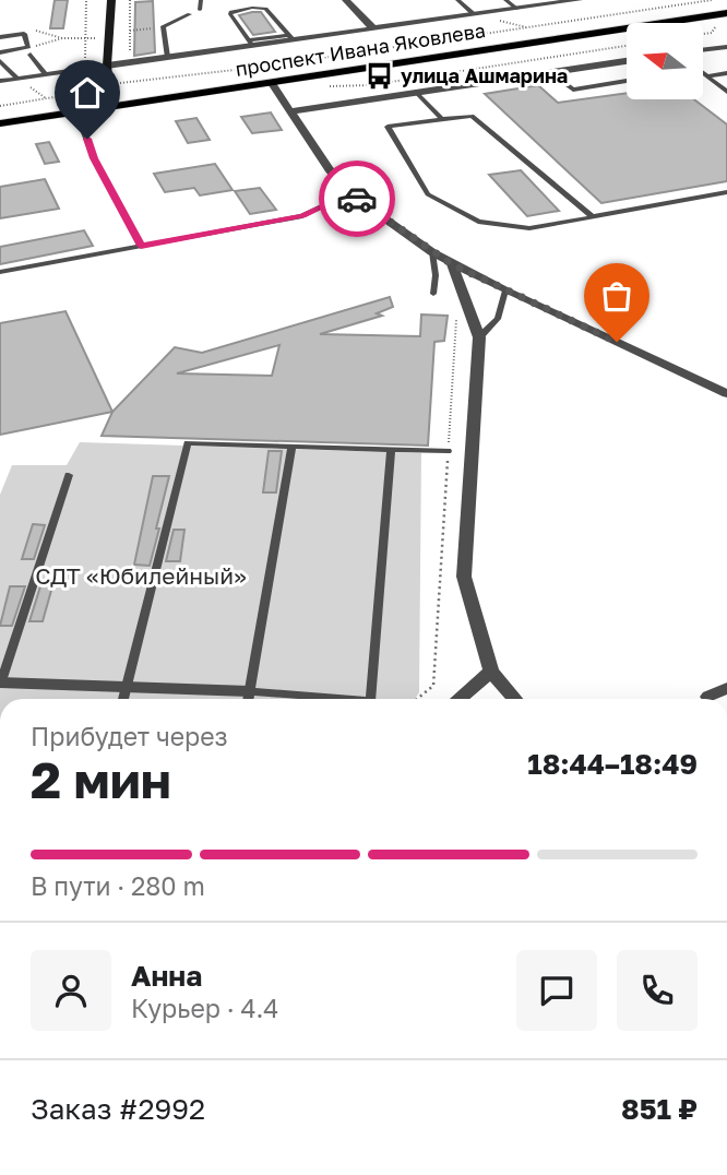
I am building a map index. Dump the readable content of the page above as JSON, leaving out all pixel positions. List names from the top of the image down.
{
  "streets": {
    "main road": ["проспект Ивана Яковлева"]
  },
  "parks": ["СДТ «Юбилейный»"],
  "places": {
    "bus stop": ["улица Ашмарина"]
  },
  "north": "left",
  "page": {
    "heading": ["2 мин", "Прибудет через", "18:44–18:49"],
    "panel": [
      "Анна",
      "Курьер · 4.4",
      "Заказ #2992",
      "851 ₽"
    ],
    "bar": "В пути · 280 m"
  }
}
